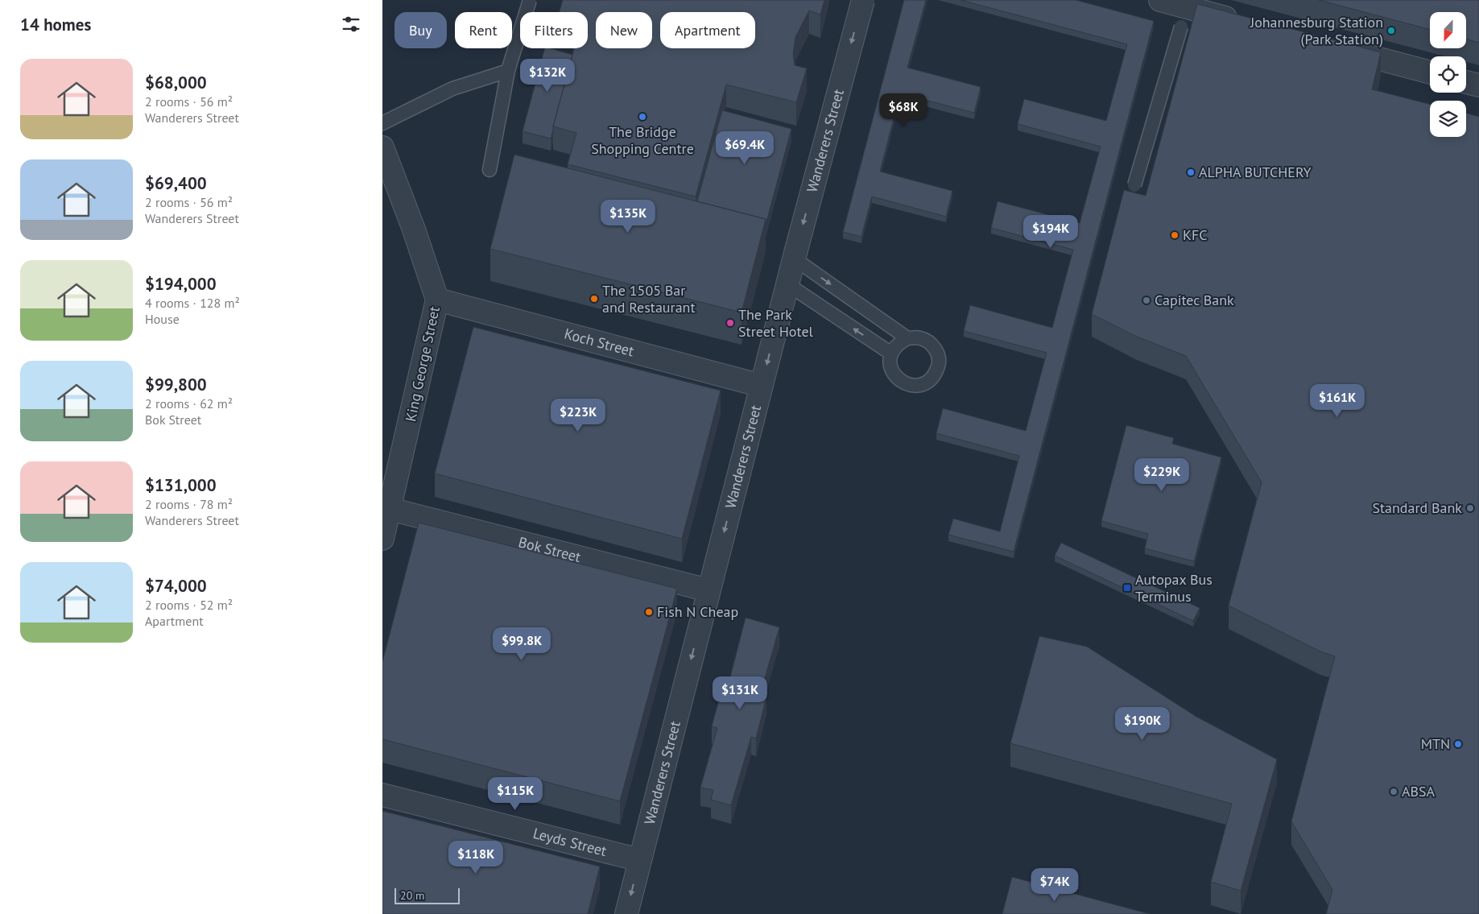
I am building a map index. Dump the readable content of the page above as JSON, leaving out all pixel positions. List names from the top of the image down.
{
  "streets": {
    "street": [
      "Wanderers Street",
      "Koch Street",
      "King George Street",
      "Bok Street",
      "Leyds Street"
    ]
  },
  "crossings": [
    ["Wanderers Street", "Koch Street"],
    ["Wanderers Street", "Bok Street"],
    ["Wanderers Street", "Leyds Street"],
    ["Koch Street", "King George Street"],
    ["King George Street", "Bok Street"]
  ],
  "one_way": ["Wanderers Street"],
  "places": {
    "other": [
      "Johannesburg Station (Park Station)",
      "The Bridge Shopping Centre",
      "ALPHA BUTCHERY",
      "KFC",
      "The 1505 Bar and Restaurant",
      "Capitec Bank",
      "The Park Street Hotel",
      "Standard Bank",
      "Fish N Cheap",
      "MTN",
      "ABSA"
    ],
    "transit": ["Autopax Bus Terminus"]
  },
  "scale_bar": "20 m",
  "north": "bottom",
  "page": {
    "heading": "14 homes",
    "chip": [
      "Buy",
      "Rent",
      "Filters",
      "New",
      "Apartment"
    ],
    "list": [
      {
        "name": "$68,000",
        "note": "2 rooms · 56 m² · Wanderers Street"
      },
      {
        "name": "$69,400",
        "note": "2 rooms · 56 m² · Wanderers Street"
      },
      {
        "name": "$194,000",
        "note": "4 rooms · 128 m² · House"
      },
      {
        "name": "$99,800",
        "note": "2 rooms · 62 m² · Bok Street"
      },
      {
        "name": "$131,000",
        "note": "2 rooms · 78 m² · Wanderers Street"
      },
      {
        "name": "$74,000",
        "note": "2 rooms · 52 m² · Apartment"
      }
    ],
    "price": [
      "$132K",
      "$68K",
      "$69.4K",
      "$135K",
      "$194K",
      "$161K",
      "$223K",
      "$229K",
      "$99.8K",
      "$131K",
      "$190K",
      "$115K",
      "$118K",
      "$74K"
    ],
    "scale": "20 m"
  }
}
